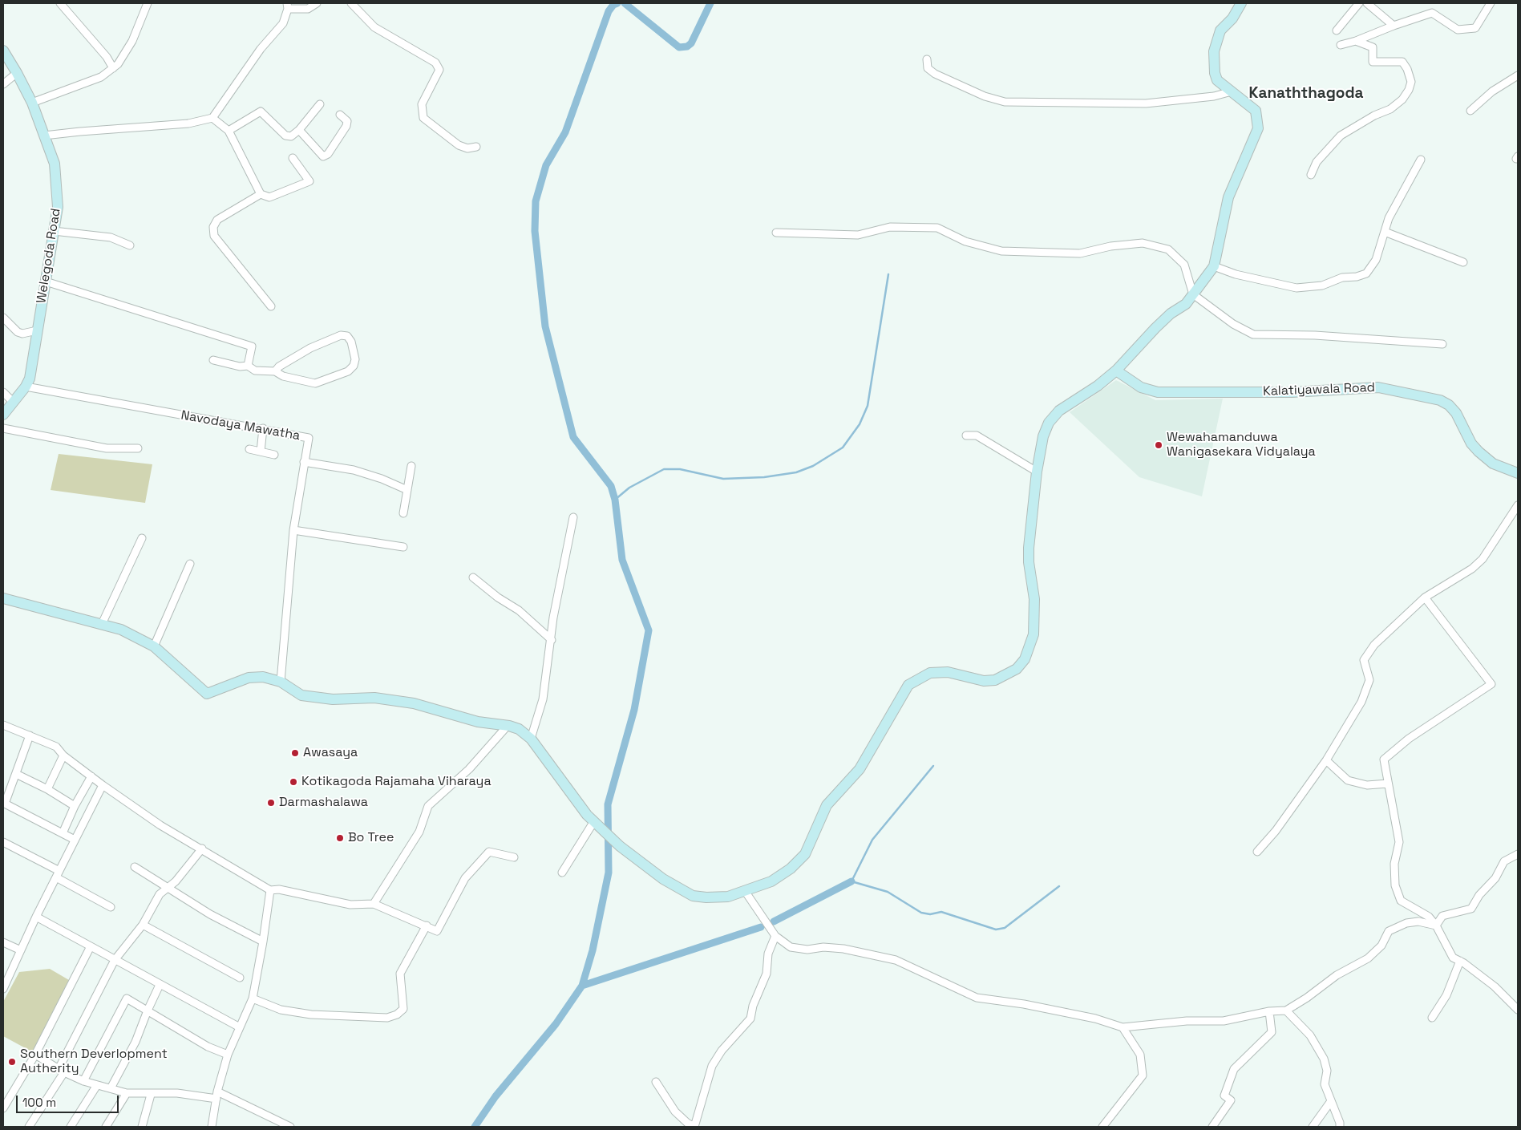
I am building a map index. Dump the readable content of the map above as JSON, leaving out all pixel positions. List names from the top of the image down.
{
  "streets": {
    "street": ["Welegoda Road", "Kalatiyawala Road", "Navodaya Mawatha"]
  },
  "crossings": [
    ["Welegoda Road", "Navodaya Mawatha"]
  ],
  "districts": ["Kanaththagoda"],
  "places": [
    "Wewahamanduwa Wanigasekara Vidyalaya",
    "Awasaya",
    "Kotikagoda Rajamaha Viharaya",
    "Darmashalawa",
    "Bo Tree",
    "Southern Deverlopment Autherity"
  ],
  "scale_bar": "100 m"
}
